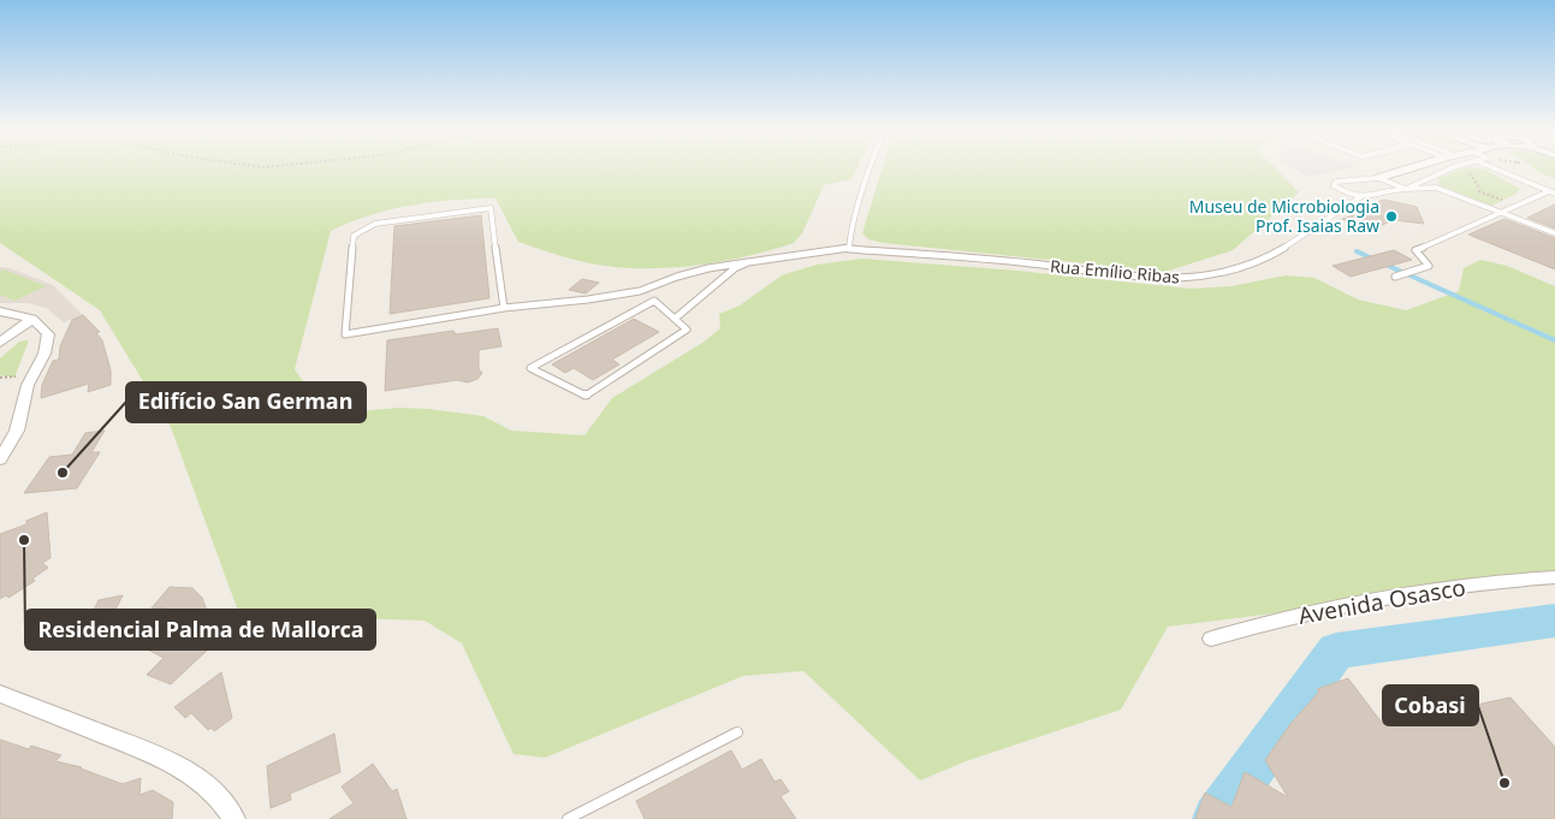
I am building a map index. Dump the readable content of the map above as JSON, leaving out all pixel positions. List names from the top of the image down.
{
  "streets": {
    "street": ["Rua Emílio Ribas", "Avenida Osasco"]
  },
  "places": [
    "Museu de Microbiologia Prof. Isaias Raw",
    "Edifício San German",
    "Residencial Palma de Mallorca",
    "Cobasi"
  ]
}
